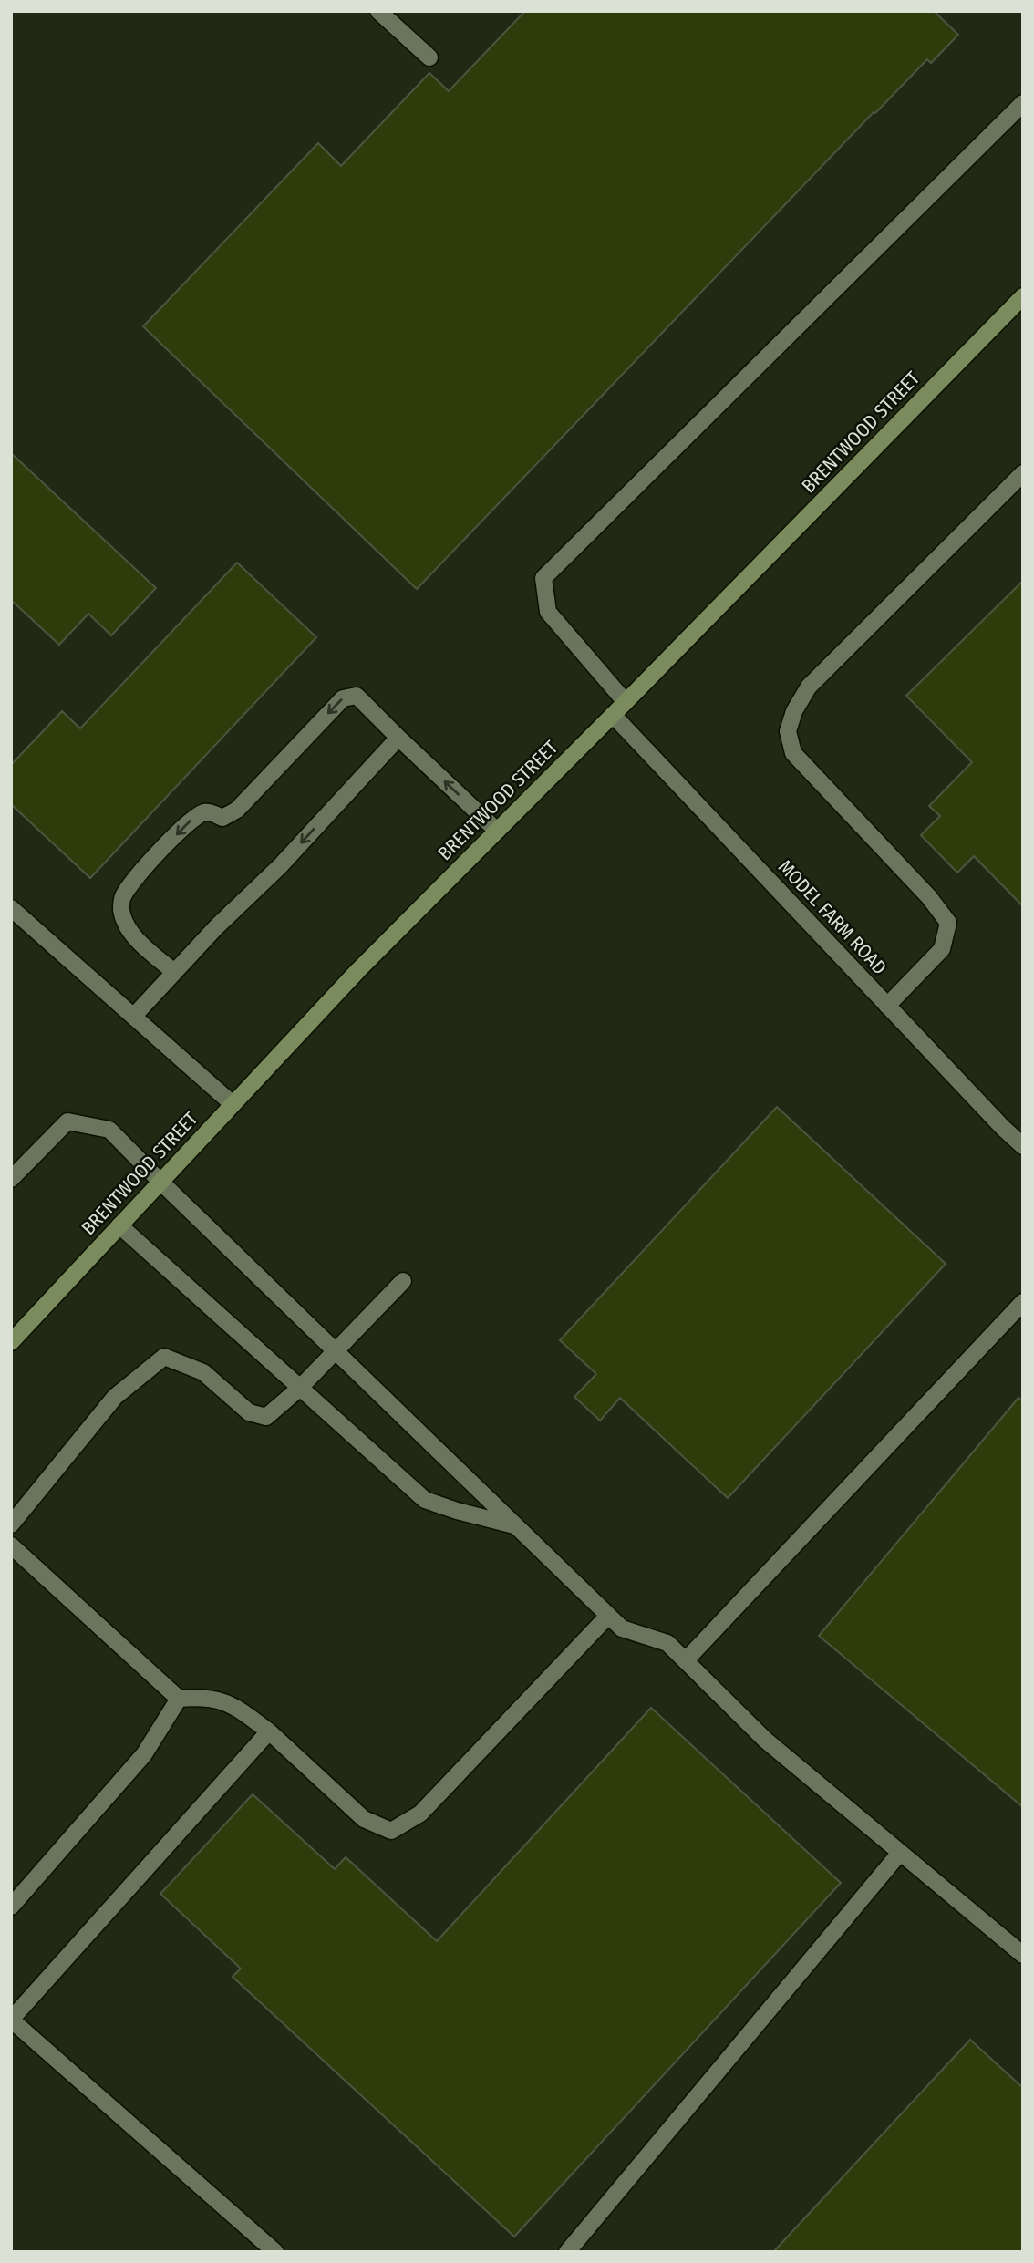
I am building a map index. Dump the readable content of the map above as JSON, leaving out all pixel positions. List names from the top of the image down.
{
  "streets": {
    "main road": ["BRENTWOOD STREET"],
    "street": ["MODEL FARM ROAD"]
  },
  "crossings": [
    ["BRENTWOOD STREET", "MODEL FARM ROAD"]
  ]
}
